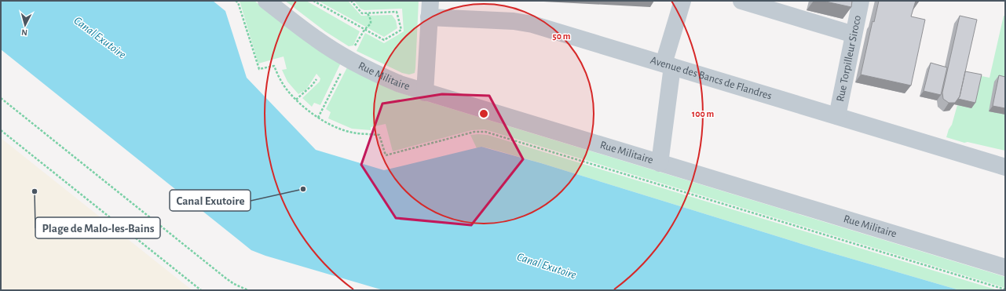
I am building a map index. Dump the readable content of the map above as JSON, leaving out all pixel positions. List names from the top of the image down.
{
  "streets": {
    "street": ["Rue Torpilleur Siroco", "Rue Militaire", "Avenue des Bancs de Flandres"]
  },
  "crossings": [
    ["Rue Torpilleur Siroco", "Avenue des Bancs de Flandres"]
  ],
  "water": ["Canal Exutoire"],
  "places": ["Canal Exutoire", "Plage de Malo-les-Bains"],
  "north": "bottom",
  "rings": ["50 m", "100 m"]
}
